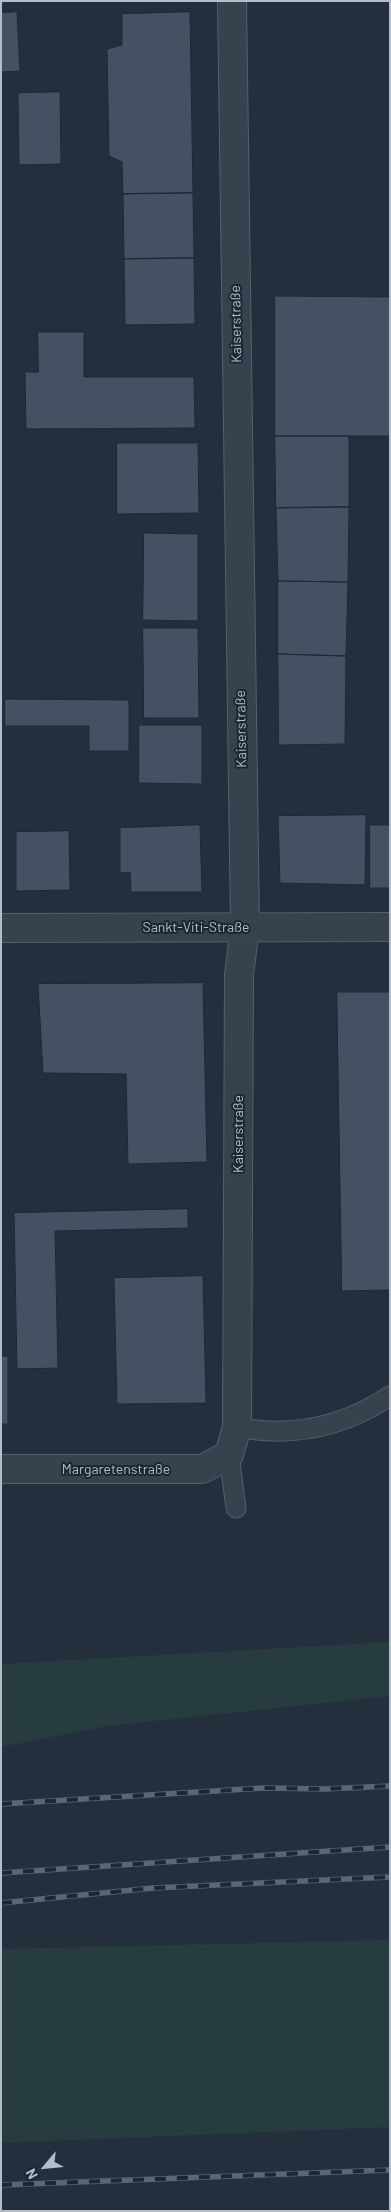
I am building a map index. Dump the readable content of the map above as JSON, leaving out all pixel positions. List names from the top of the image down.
{
  "streets": {
    "street": ["Kaiserstraße", "Sankt-Viti-Straße", "Margaretenstraße"]
  },
  "crossings": [
    ["Kaiserstraße", "Sankt-Viti-Straße"],
    ["Kaiserstraße", "Margaretenstraße"]
  ],
  "north": "bottom left"
}
